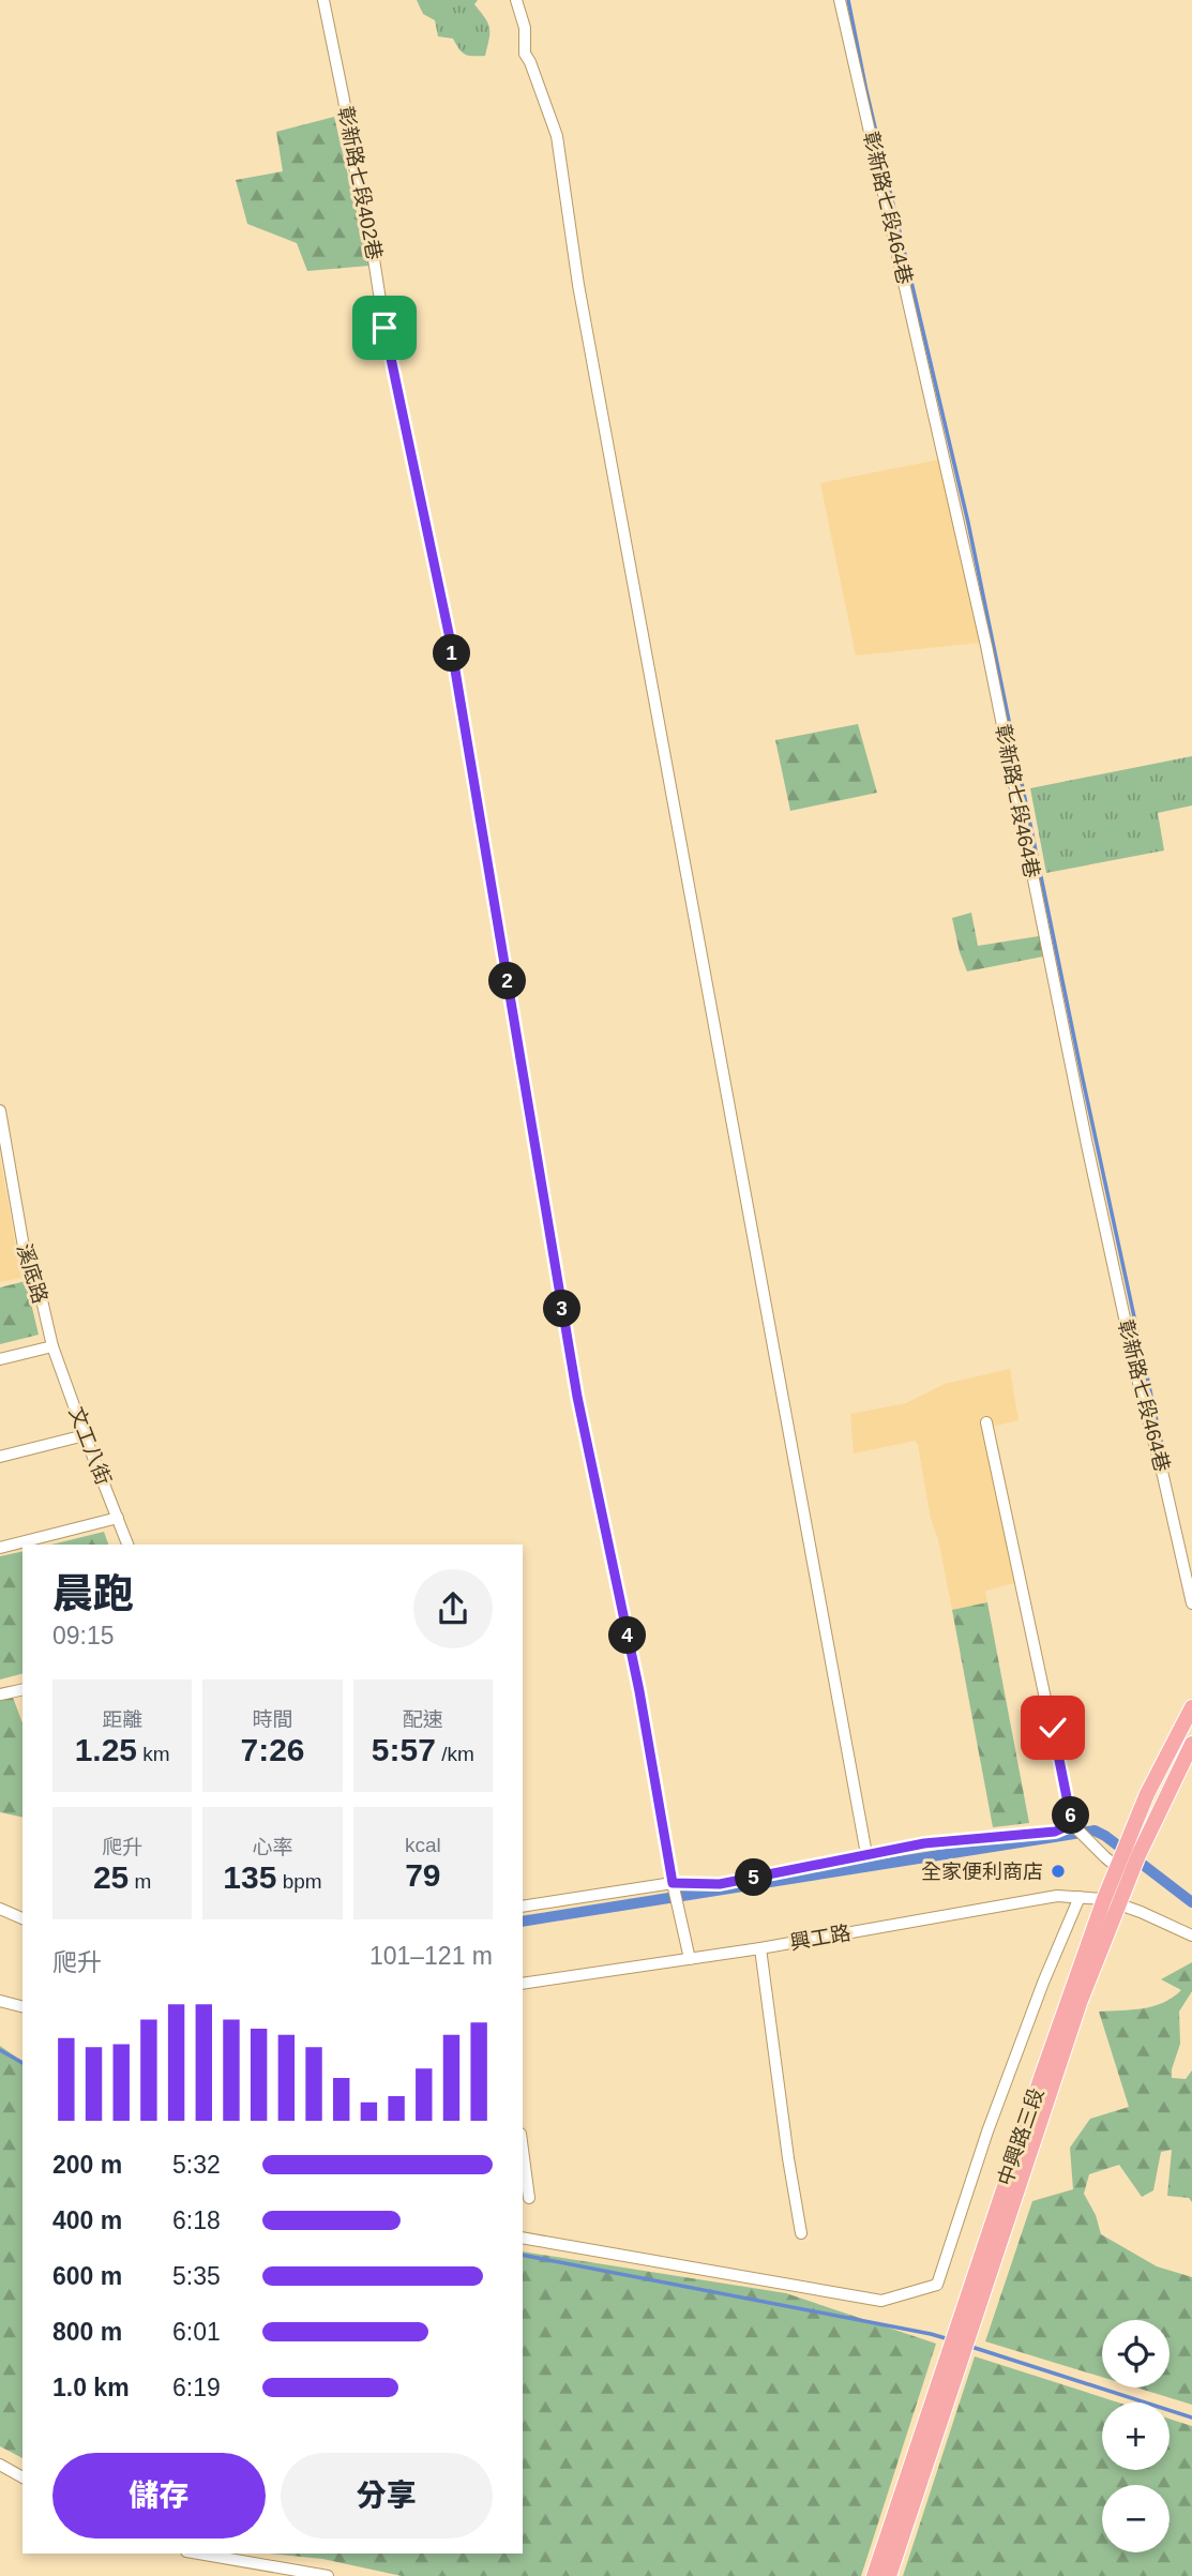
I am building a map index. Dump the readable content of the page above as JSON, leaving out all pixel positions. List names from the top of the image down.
{
  "streets": {
    "main road": ["中興路三段"],
    "street": [
      "彰新路七段402巷",
      "彰新路七段464巷",
      "溪底路",
      "文工八街",
      "興工路"
    ]
  },
  "crossings": [
    ["彰新路七段402巷", "興工路"],
    ["溪底路", "文工八街"],
    ["興工路", "中興路三段"]
  ],
  "places": ["全家便利商店"],
  "page": {
    "pins": [
      "1",
      "2",
      "3",
      "4",
      "6",
      "5"
    ],
    "heading": ["晨跑", "09:15"],
    "stats": [
      ["距離", "1.25 km"],
      ["時間", "7:26"],
      ["配速", "5:57 /km"],
      ["爬升", "25 m"],
      ["心率", "135 bpm"],
      ["kcal", "79"]
    ],
    "chart": ["爬升", "101–121 m"],
    "list": [
      {
        "name": "200 m",
        "note": "5:32"
      },
      {
        "name": "400 m",
        "note": "6:18"
      },
      {
        "name": "600 m",
        "note": "5:35"
      },
      {
        "name": "800 m",
        "note": "6:01"
      },
      {
        "name": "1.0 km",
        "note": "6:19"
      }
    ],
    "map_buttons": ["+", "−"],
    "buttons": ["儲存", "分享"]
  }
}
